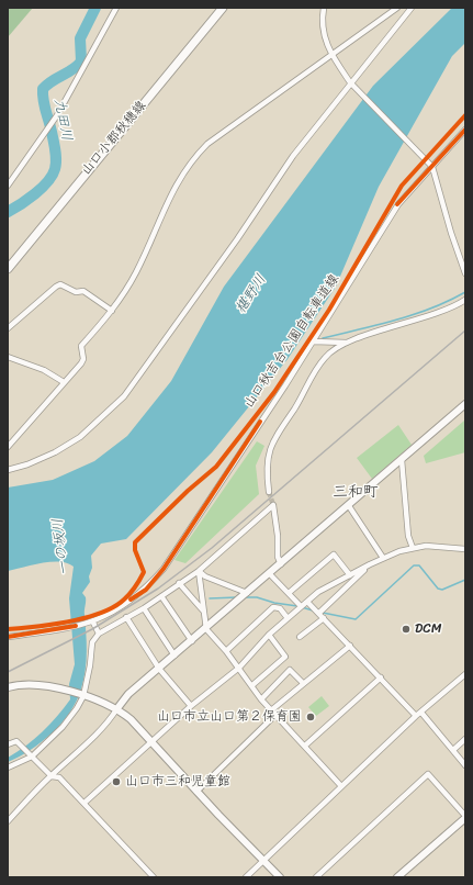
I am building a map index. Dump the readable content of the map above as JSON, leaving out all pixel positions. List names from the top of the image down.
{
  "streets": {
    "main road": ["山口小郡秋穂線"],
    "cycle path": ["山口秋吉台公園自転車道線"]
  },
  "districts": ["三和町"],
  "water": ["九田川", "椹野川", "一の坂川"],
  "places": ["DCM", "山口市立山口第２保育園", "山口市三和児童館"]
}
